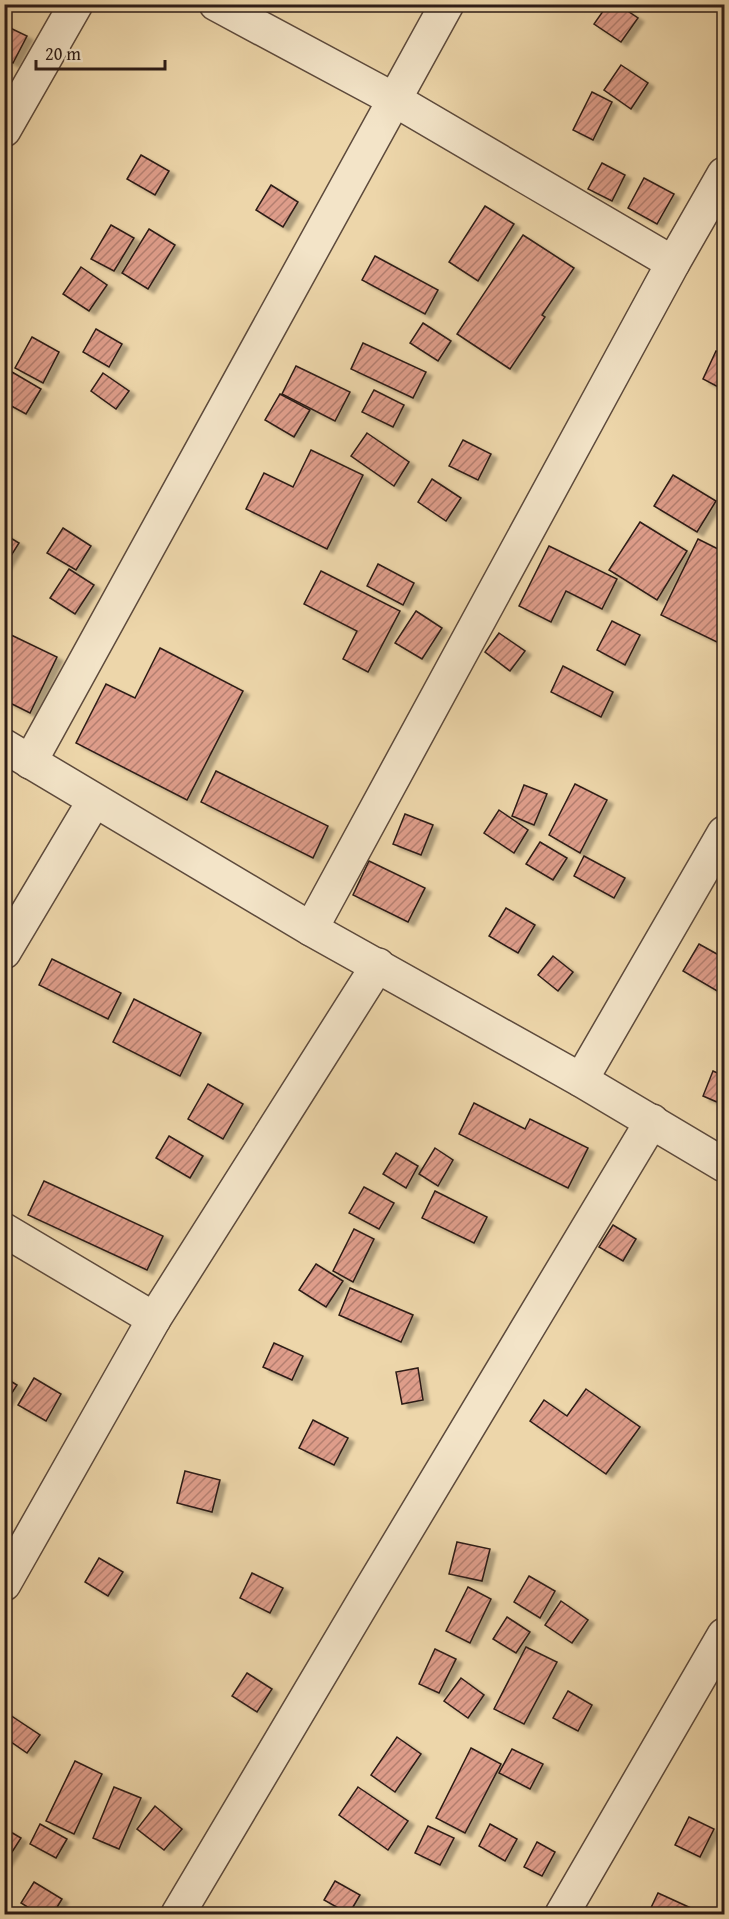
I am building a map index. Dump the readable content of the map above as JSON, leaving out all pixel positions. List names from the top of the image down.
{
  "scale_bar": "20 m"
}
